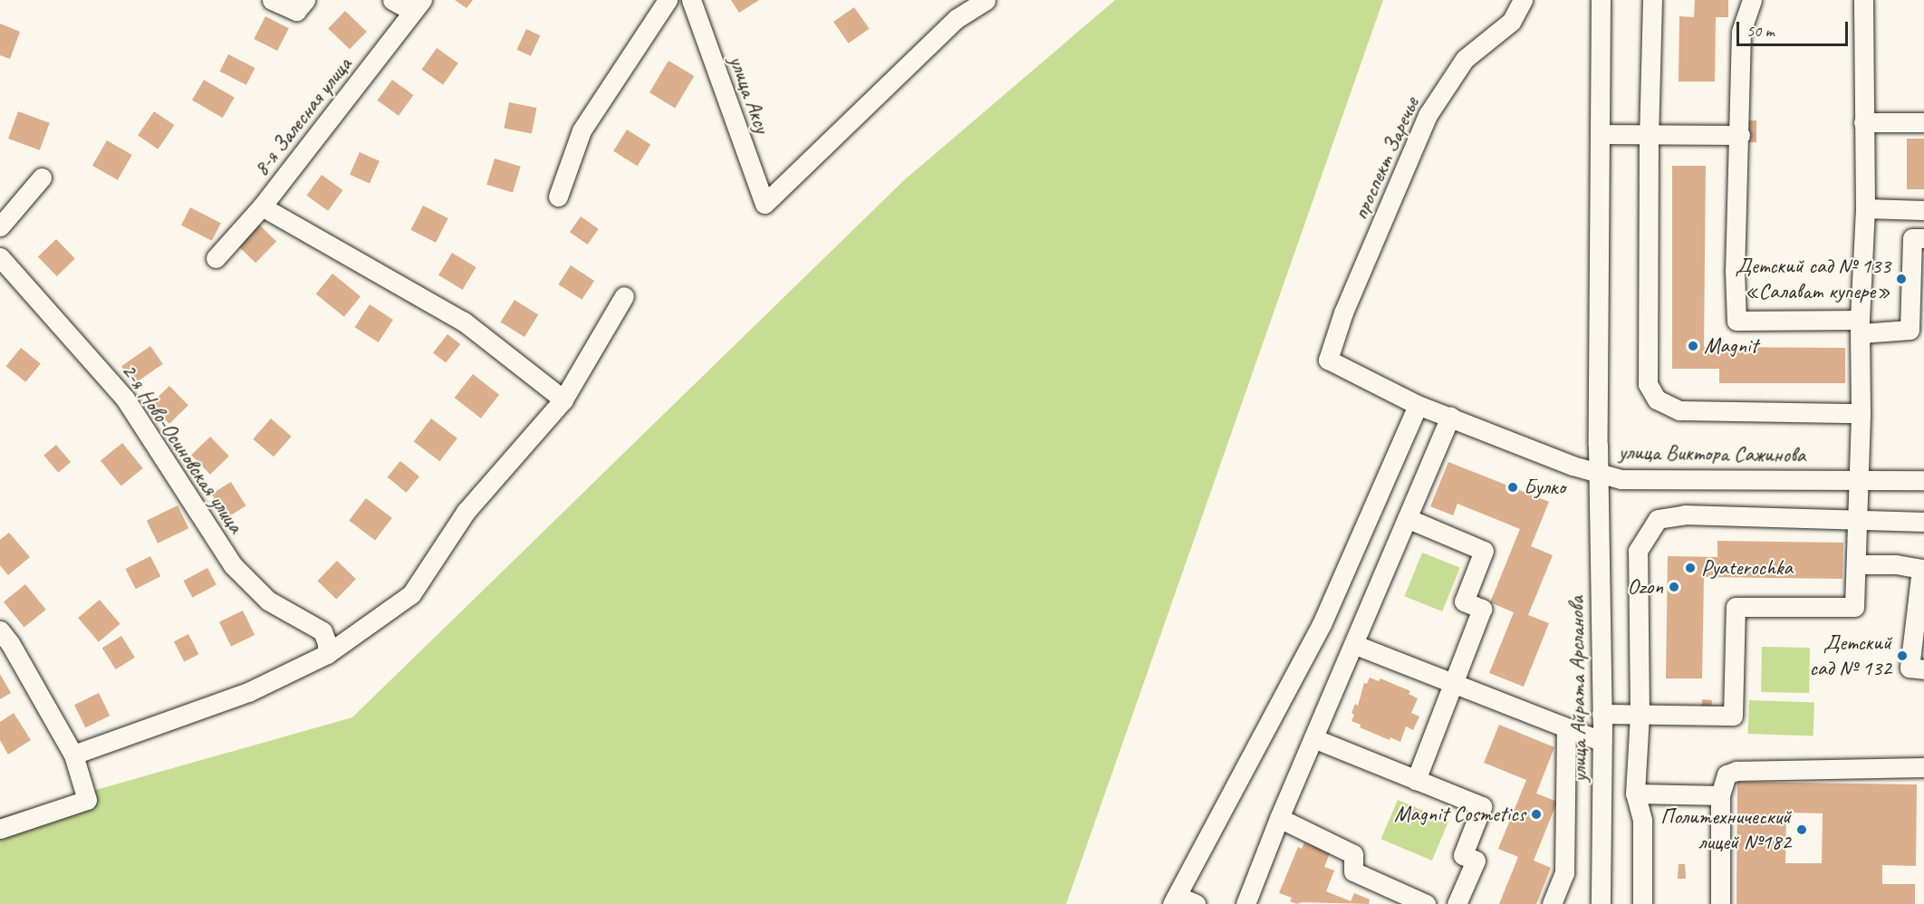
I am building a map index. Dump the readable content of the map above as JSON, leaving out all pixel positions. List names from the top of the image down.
{
  "streets": {
    "street": [
      "улица Аксу",
      "8-я Залесная улица",
      "проспект Заречье",
      "2-я Ново-Осиновская улица",
      "улица Виктора Сажинова",
      "улица Айрата Арсланова"
    ]
  },
  "crossings": [
    ["проспект Заречье", "улица Виктора Сажинова"],
    ["улица Виктора Сажинова", "улица Айрата Арсланова"]
  ],
  "places": [
    "Детский сад № 133 «Салават купере»",
    "Magnit",
    "Булко",
    "Pyaterochka",
    "Ozon",
    "Детский сад № 132",
    "Magnit Cosmetics",
    "Политехнический лицей №182"
  ],
  "scale_bar": "50 m"
}
